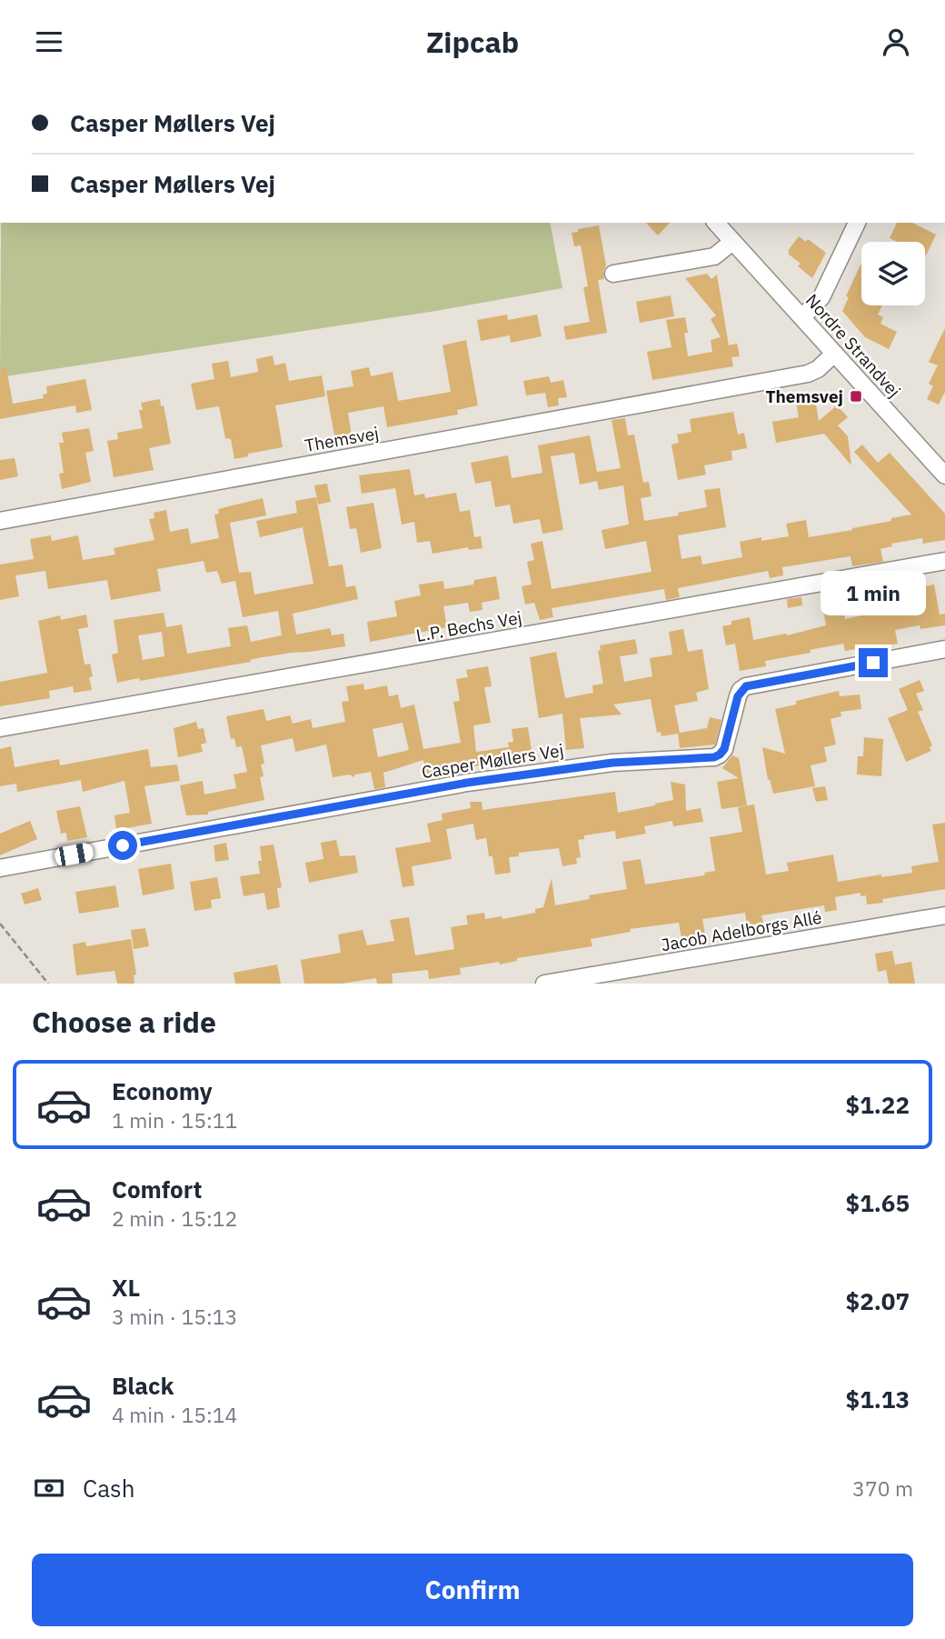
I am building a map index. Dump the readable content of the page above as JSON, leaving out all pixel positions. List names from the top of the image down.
{
  "streets": {
    "street": [
      "Nordre Strandvej",
      "Themsvej",
      "L.P. Bechs Vej",
      "Casper Møllers Vej",
      "Jacob Adelborgs Allé"
    ]
  },
  "crossings": [
    ["Nordre Strandvej", "Themsvej"]
  ],
  "places": {
    "transit": ["Themsvej"]
  },
  "page": {
    "header": "Zipcab",
    "banner": ["Casper Møllers Vej", "Casper Møllers Vej"],
    "bubble": "1 min",
    "heading": "Choose a ride",
    "list": [
      {
        "name": "Economy",
        "note": "1 min · 15:11",
        "value": "$1.22"
      },
      {
        "name": "Comfort",
        "note": "2 min · 15:12",
        "value": "$1.65"
      },
      {
        "name": "XL",
        "note": "3 min · 15:13",
        "value": "$2.07"
      },
      {
        "name": "Black",
        "note": "4 min · 15:14",
        "value": "$1.13"
      }
    ],
    "pay": ["Cash", "370 m"],
    "buttons": "Confirm"
  }
}
